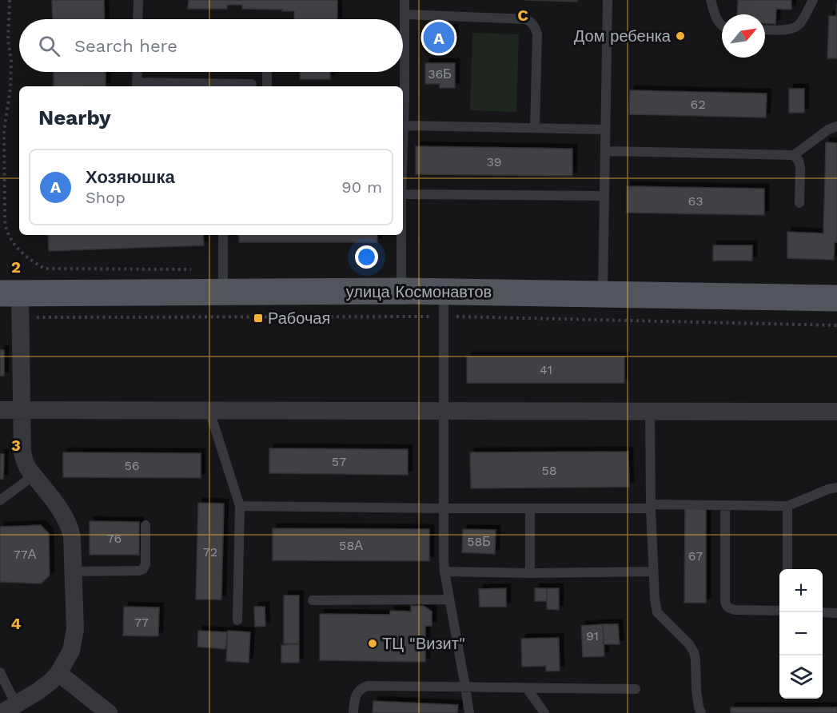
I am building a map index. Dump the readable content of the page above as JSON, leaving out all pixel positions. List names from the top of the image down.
{
  "streets": {
    "main road": ["улица Космонавтов"]
  },
  "places": {
    "other": ["Дом ребенка", "ТЦ \"Визит\""],
    "transit": ["Рабочая"]
  },
  "house_numbers": [
    "36Б",
    "62",
    "39",
    "63",
    "41",
    "57",
    "56",
    "58",
    "76",
    "58Б",
    "58А",
    "72",
    "77А",
    "67",
    "77",
    "91"
  ],
  "north": "top right",
  "page": {
    "search": "Search here",
    "pins": "A",
    "heading": "Nearby",
    "list": [
      {
        "mark": "A",
        "name": "Хозяюшка",
        "note": "Shop",
        "value": "90 m"
      }
    ],
    "map_buttons": ["+", "−"]
  },
  "grid": {
    "columns": ["C"],
    "rows": ["2", "3", "4"]
  }
}
